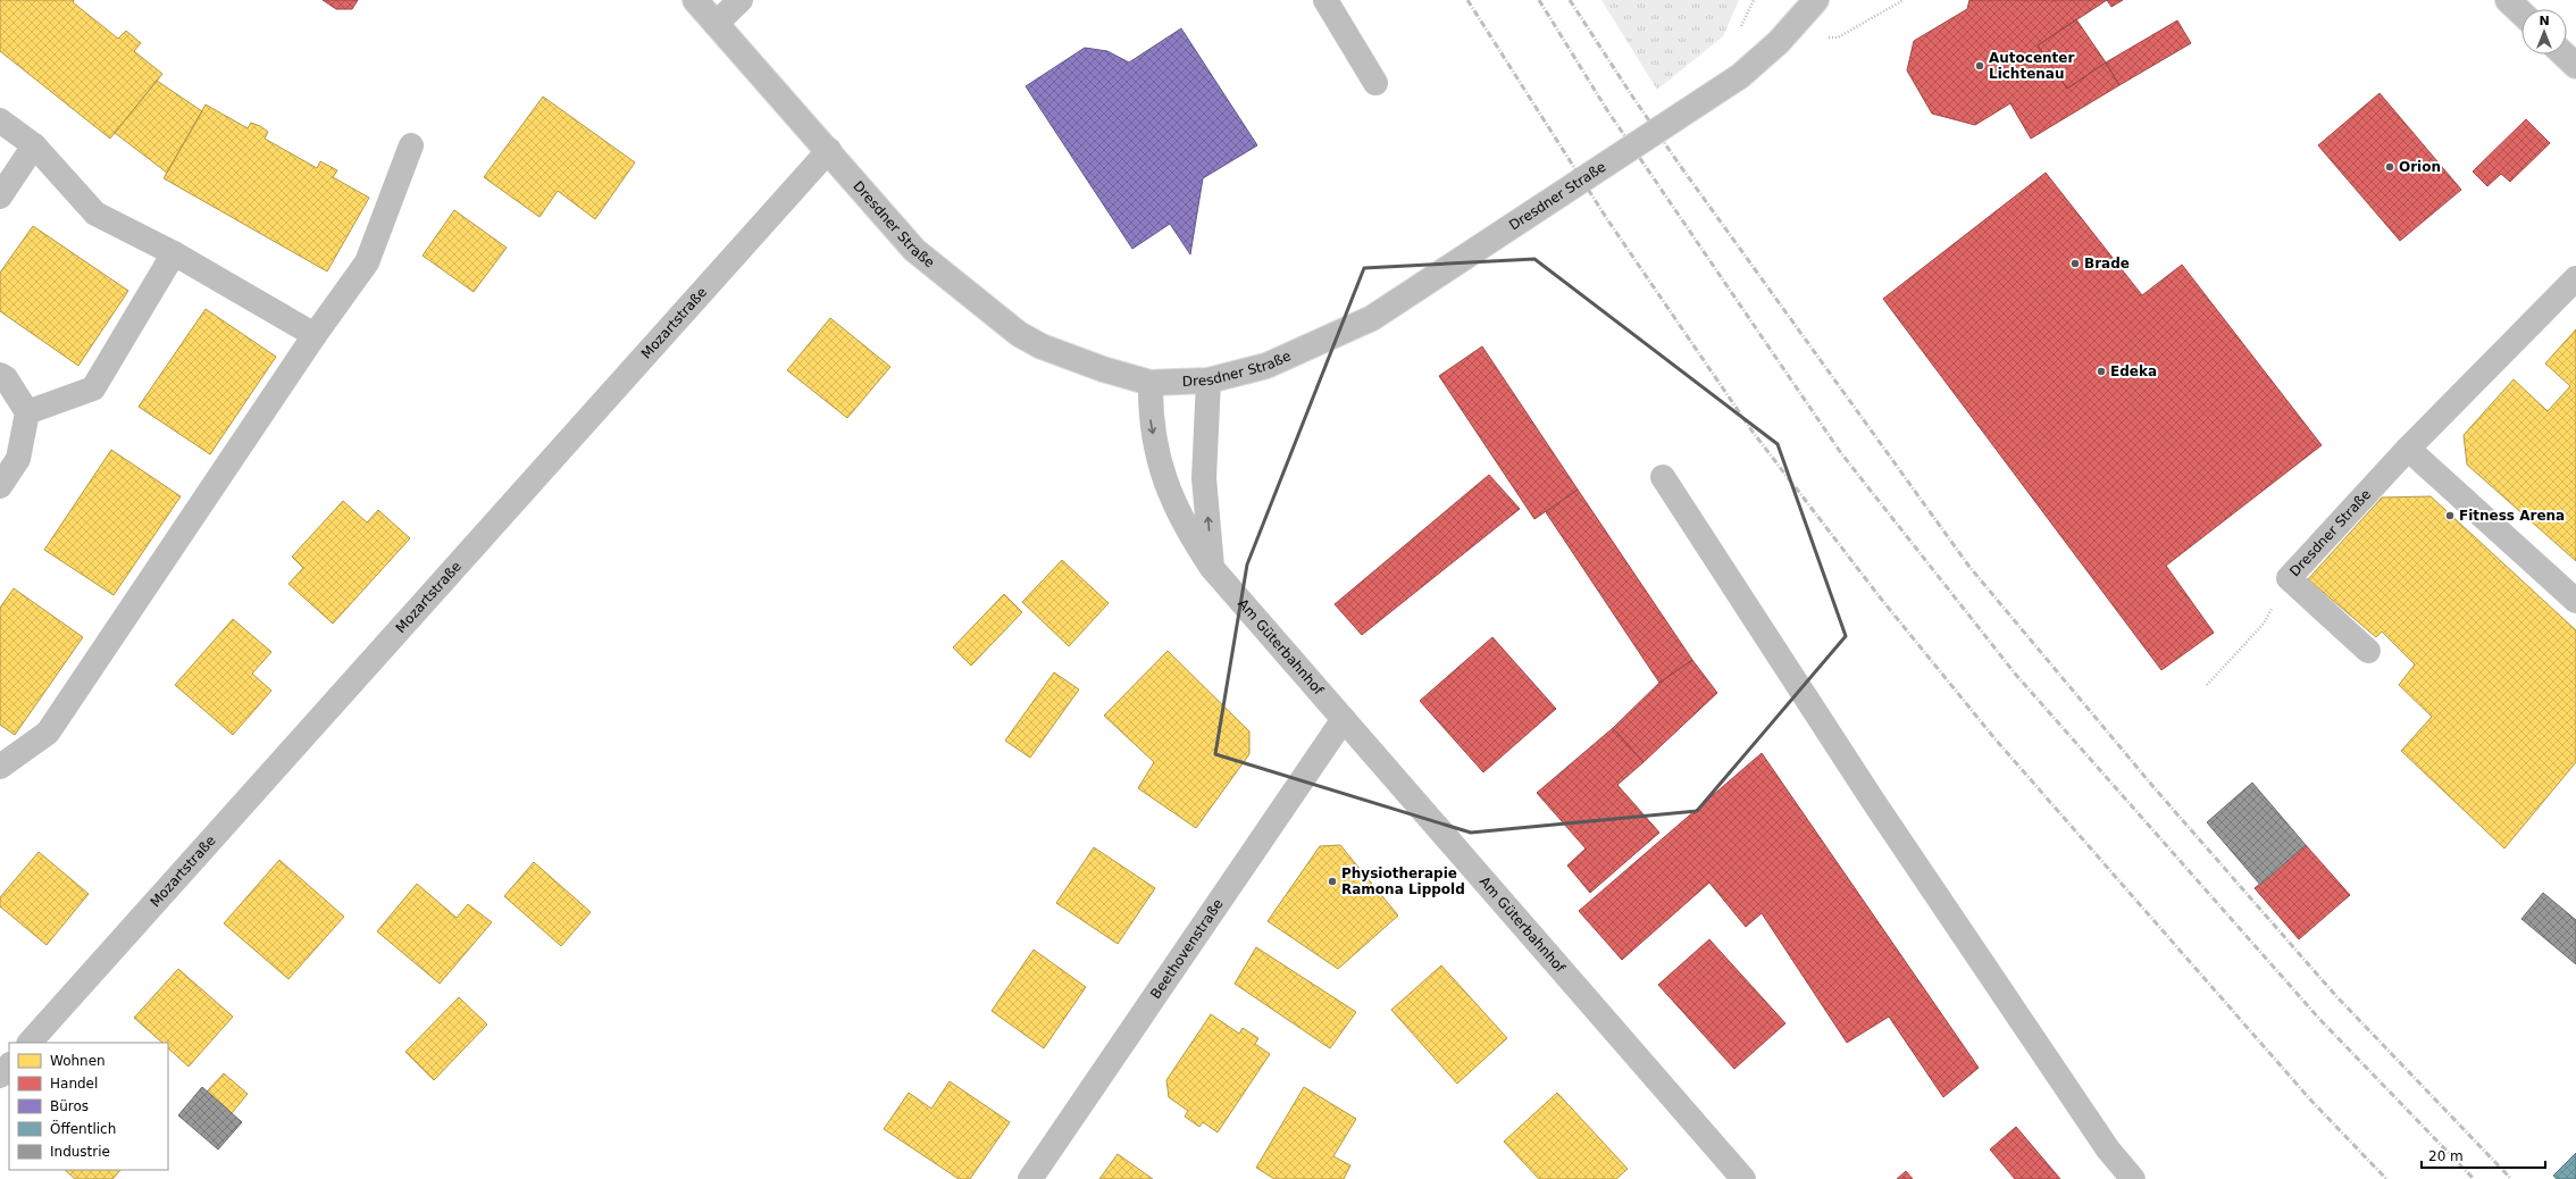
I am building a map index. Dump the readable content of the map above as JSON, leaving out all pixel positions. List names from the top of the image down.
{
  "streets": {
    "street": [
      "Dresdner Straße",
      "Mozartstraße",
      "Am Güterbahnhof",
      "Beethovenstraße"
    ]
  },
  "crossings": [
    ["Dresdner Straße", "Mozartstraße"],
    ["Dresdner Straße", "Am Güterbahnhof"],
    ["Am Güterbahnhof", "Beethovenstraße"]
  ],
  "places": [
    "Autocenter Lichtenau",
    "Orion",
    "Brade",
    "Edeka",
    "Fitness Arena",
    "Physiotherapie Ramona Lippold"
  ],
  "legend": [
    "Wohnen",
    "Handel",
    "Büros",
    "Öffentlich",
    "Industrie"
  ],
  "scale_bar": "20 m",
  "north": "top"
}
